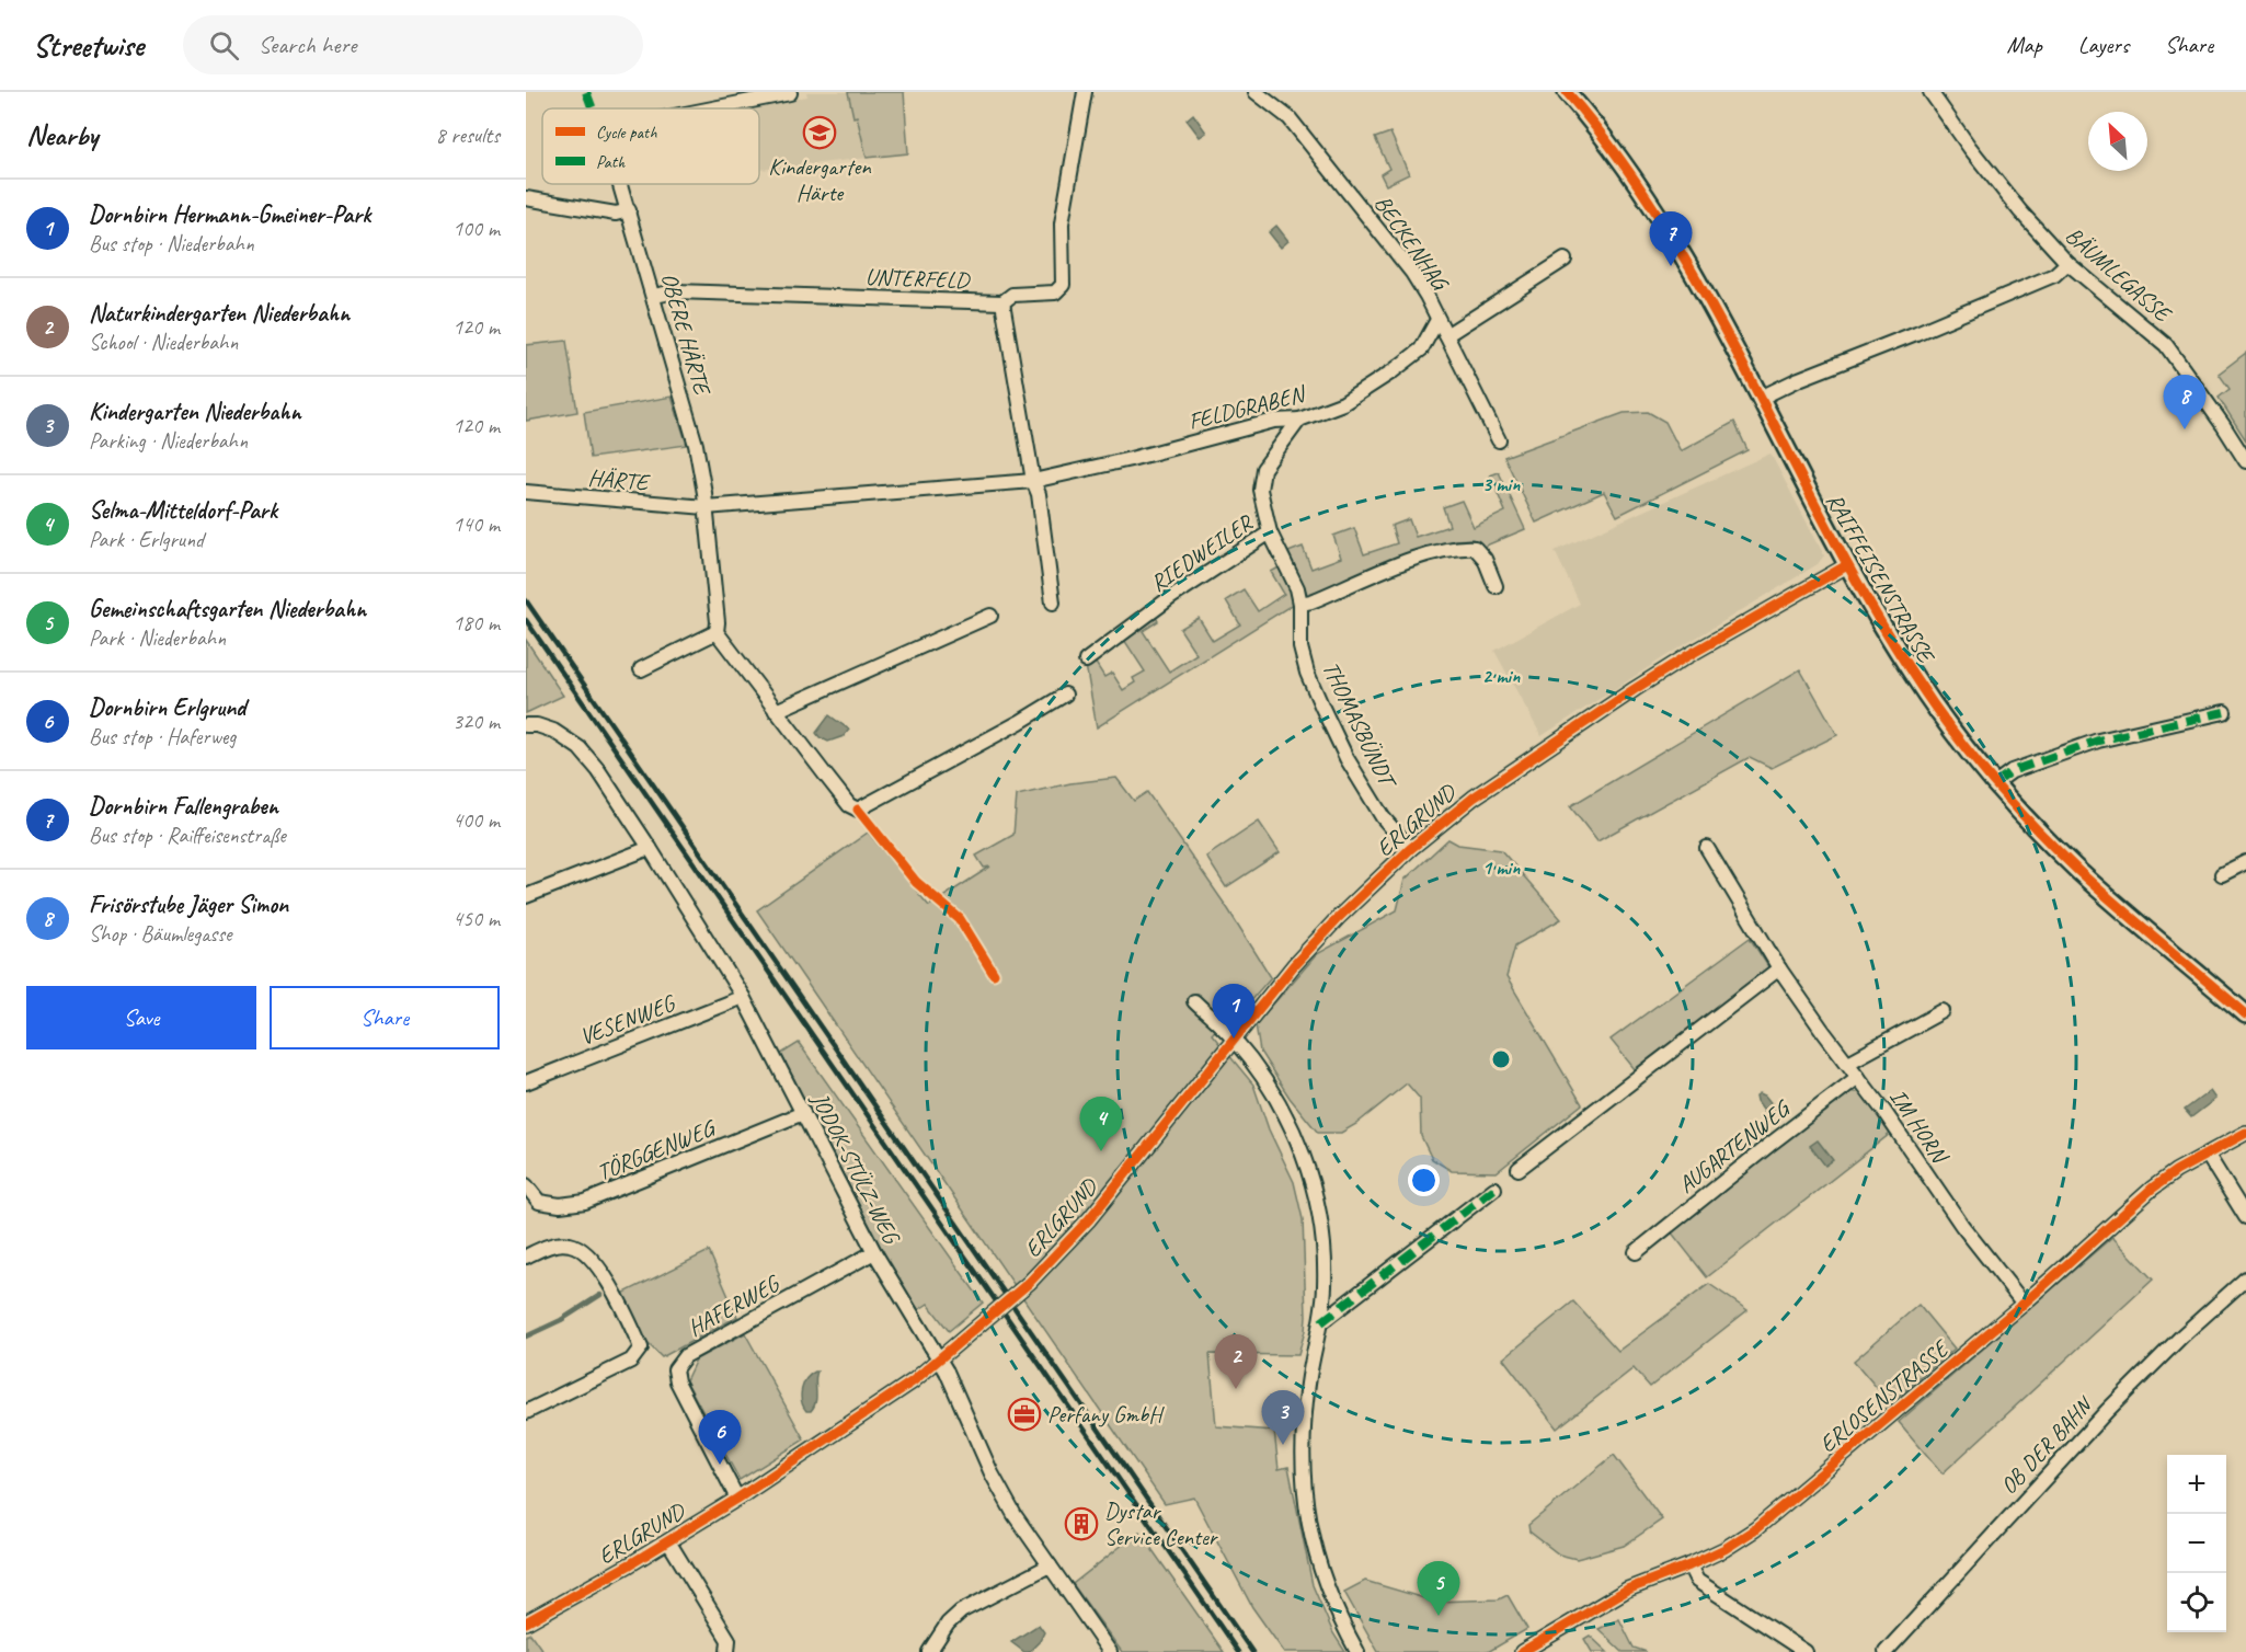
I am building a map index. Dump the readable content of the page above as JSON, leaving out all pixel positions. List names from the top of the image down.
{
  "streets": {
    "street": [
      "BECKENHAG",
      "BÄUMLEGASSE",
      "UNTERFELD",
      "OBERE HÄRTE",
      "FELDGRABEN",
      "HÄRTE",
      "RIEDWEILER",
      "RAIFFEISENSTRASSE",
      "THOMASBÜNDT",
      "ERLGRUND",
      "VESENWEG",
      "IM HORN",
      "AUGARTENWEG",
      "TÖRGGENWEG",
      "JODOK-STÜLZ-WEG",
      "HAFERWEG",
      "ERLOSENSTRASSE",
      "OB DER BAHN"
    ]
  },
  "crossings": [
    ["BECKENHAG", "FELDGRABEN"],
    ["UNTERFELD", "OBERE HÄRTE"],
    ["OBERE HÄRTE", "FELDGRABEN"],
    ["OBERE HÄRTE", "HÄRTE"],
    ["FELDGRABEN", "HÄRTE"],
    ["FELDGRABEN", "RIEDWEILER"],
    ["RIEDWEILER", "THOMASBÜNDT"],
    ["RAIFFEISENSTRASSE", "ERLGRUND"],
    ["THOMASBÜNDT", "ERLGRUND"],
    ["ERLGRUND", "HAFERWEG"],
    ["VESENWEG", "JODOK-STÜLZ-WEG"],
    ["IM HORN", "AUGARTENWEG"],
    ["IM HORN", "ERLOSENSTRASSE"],
    ["TÖRGGENWEG", "JODOK-STÜLZ-WEG"],
    ["JODOK-STÜLZ-WEG", "HAFERWEG"]
  ],
  "places": {
    "school or university": ["Kindergarten Härte"],
    "office": ["Perfany GmbH"],
    "building": ["Dystar Service Center"]
  },
  "legend": ["Cycle path", "Path"],
  "north": "top left",
  "page": {
    "header": "Streetwise",
    "search": "Search here",
    "nav": ["Map", "Layers", "Share"],
    "heading": ["Nearby", "8 results"],
    "list": [
      {
        "mark": "1",
        "name": "Dornbirn Hermann-Gmeiner-Park",
        "note": "Bus stop · Niederbahn",
        "value": "100 m"
      },
      {
        "mark": "2",
        "name": "Naturkindergarten Niederbahn",
        "note": "School · Niederbahn",
        "value": "120 m"
      },
      {
        "mark": "3",
        "name": "Kindergarten Niederbahn",
        "note": "Parking · Niederbahn",
        "value": "120 m"
      },
      {
        "mark": "4",
        "name": "Selma-Mitteldorf-Park",
        "note": "Park · Erlgrund",
        "value": "140 m"
      },
      {
        "mark": "5",
        "name": "Gemeinschaftsgarten Niederbahn",
        "note": "Park · Niederbahn",
        "value": "180 m"
      },
      {
        "mark": "6",
        "name": "Dornbirn Erlgrund",
        "note": "Bus stop · Haferweg",
        "value": "320 m"
      },
      {
        "mark": "7",
        "name": "Dornbirn Fallengraben",
        "note": "Bus stop · Raiffeisenstraße",
        "value": "400 m"
      },
      {
        "mark": "8",
        "name": "Frisörstube Jäger Simon",
        "note": "Shop · Bäumlegasse",
        "value": "450 m"
      }
    ],
    "pins": [
      "7",
      "8",
      "1",
      "4",
      "2",
      "3",
      "6",
      "5"
    ],
    "buttons": ["Save", "Share"],
    "map_buttons": ["+", "−"]
  },
  "rings": ["3 min", "2 min", "1 min"]
}
